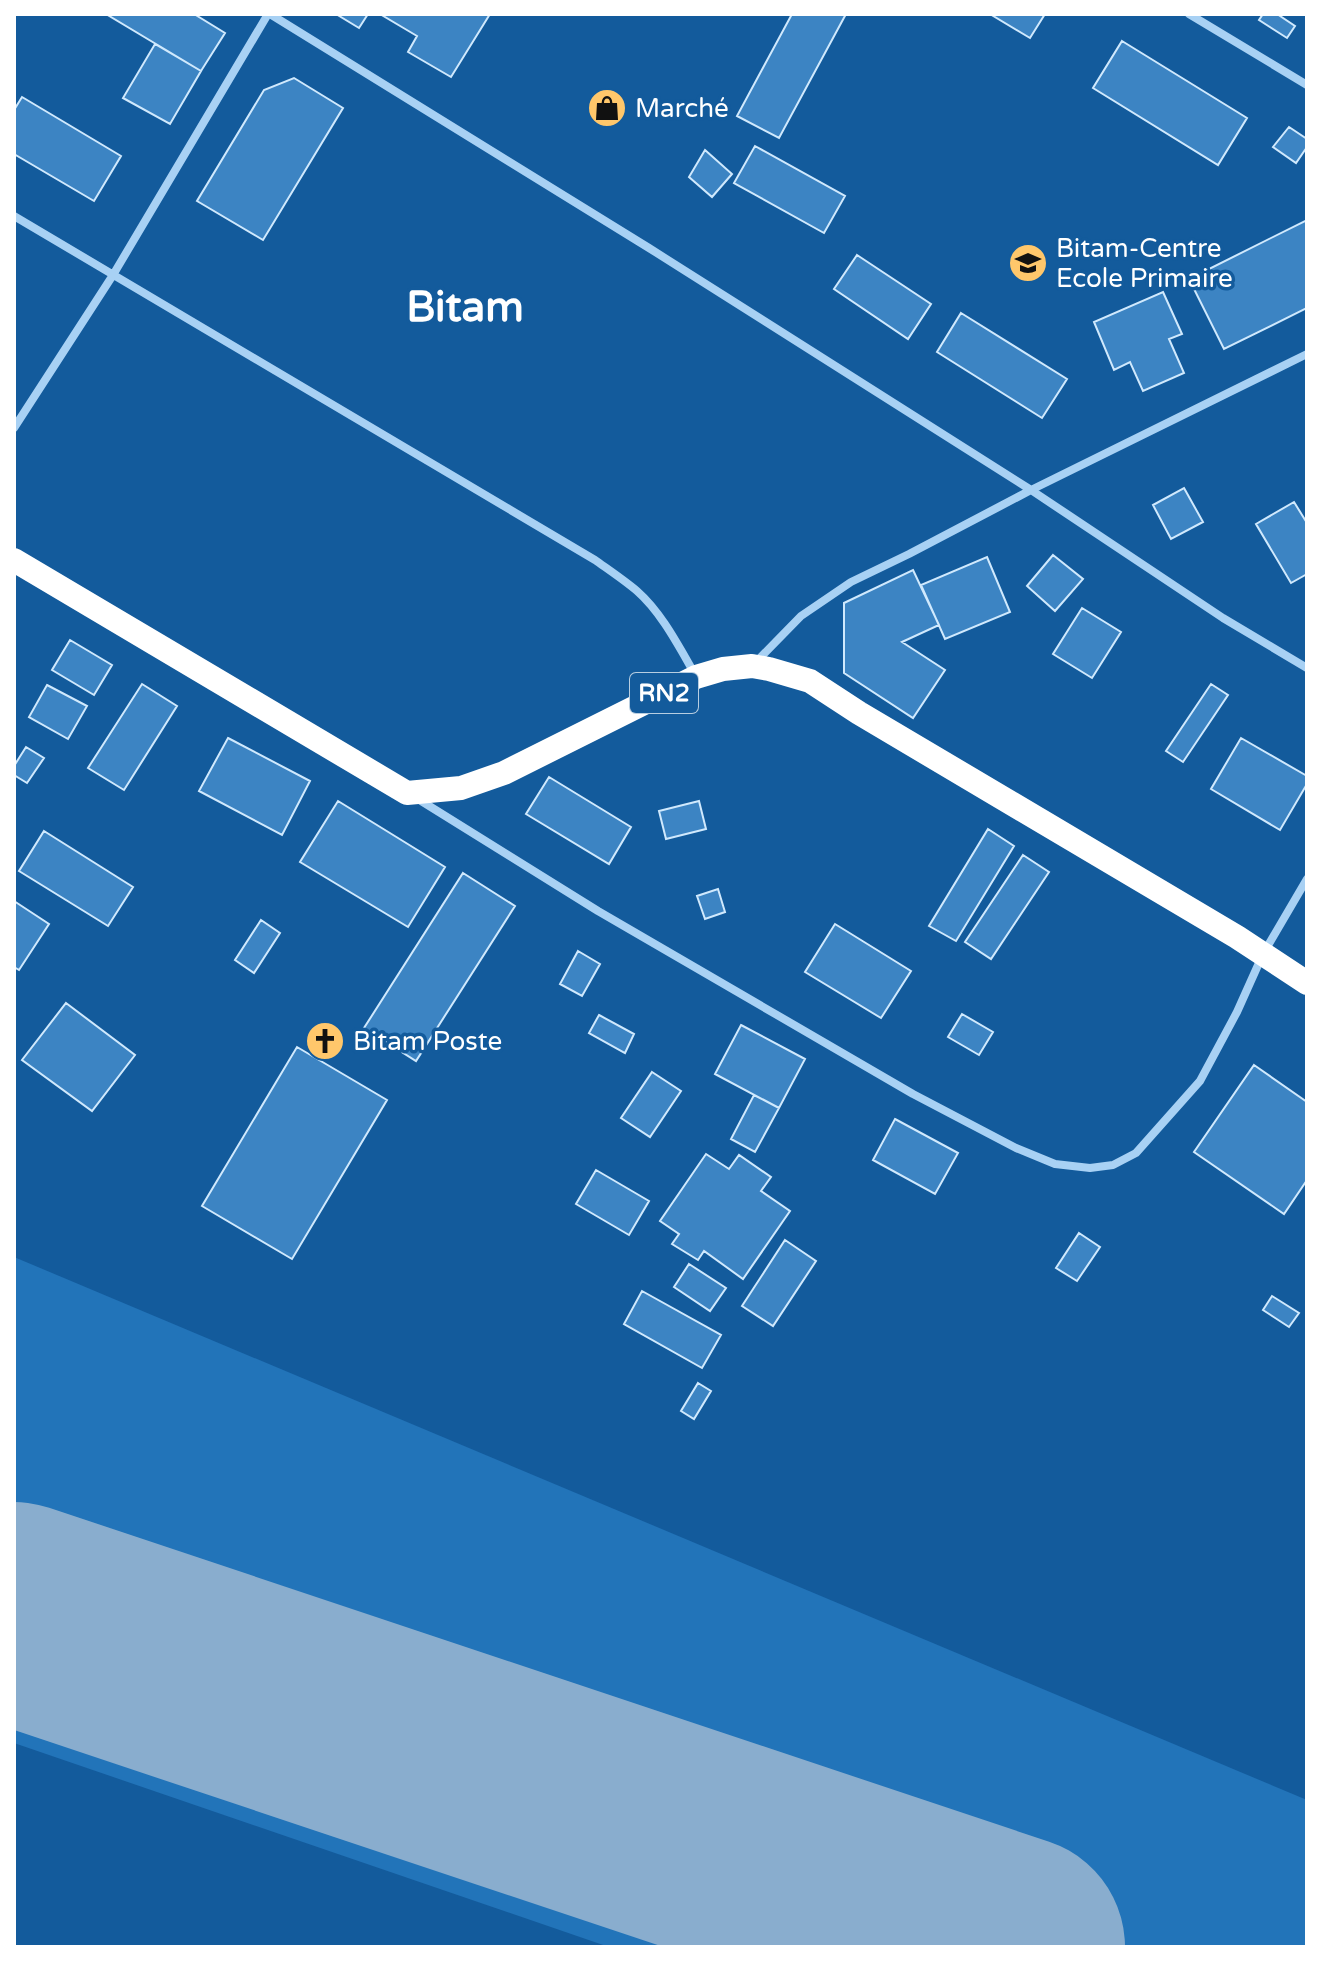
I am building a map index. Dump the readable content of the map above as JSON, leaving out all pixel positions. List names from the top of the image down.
{
  "streets": {
    "highway": ["RN2"]
  },
  "districts": ["Bitam"],
  "places": {
    "shop": ["Marché"],
    "school or university": ["Bitam-Centre Ecole Primaire"],
    "church": ["Bitam Poste"]
  }
}
